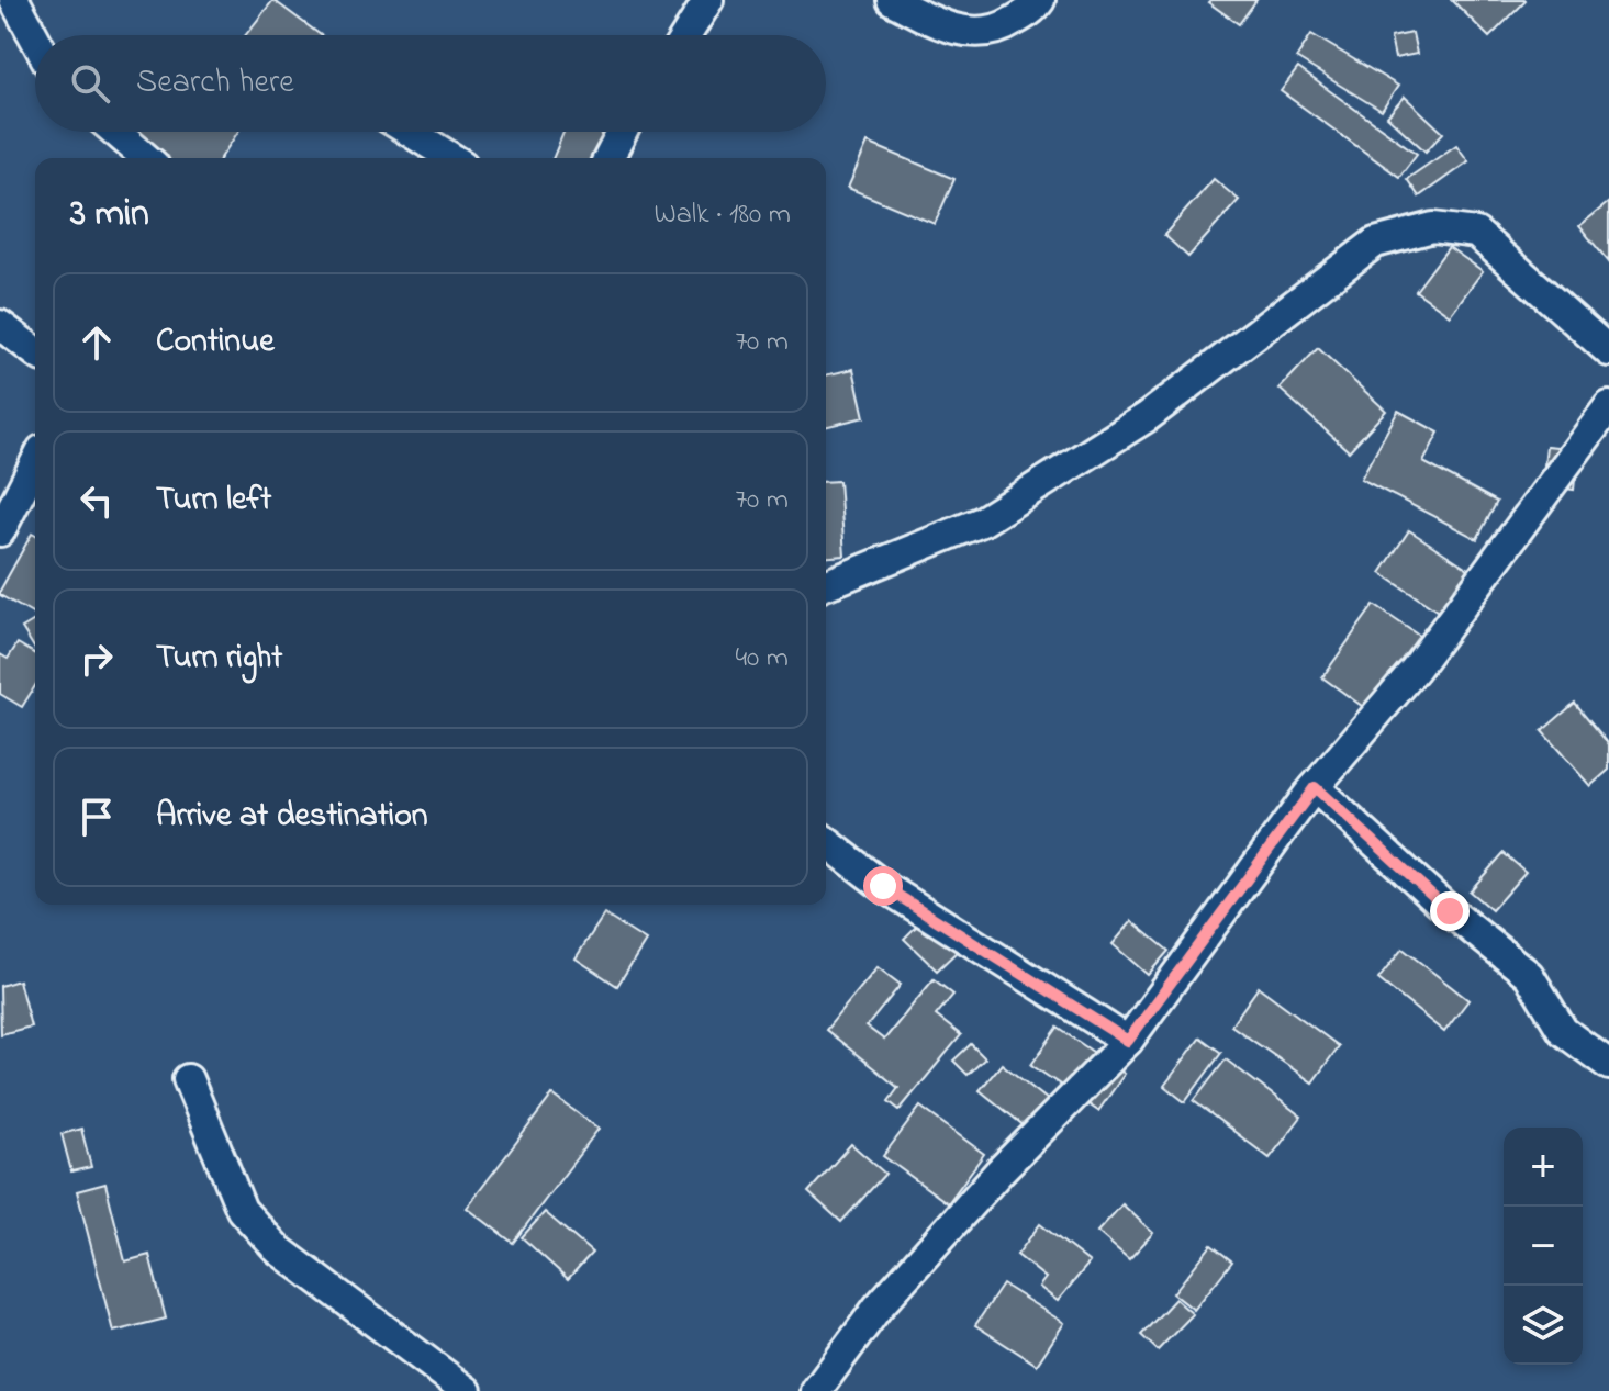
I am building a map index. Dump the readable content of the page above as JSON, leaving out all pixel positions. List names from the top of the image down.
{
  "page": {
    "search": "Search here",
    "heading": ["3 min", "Walk · 180 m"],
    "list": [
      ["Continue", "70 m"],
      ["Turn left", "70 m"],
      ["Turn right", "40 m"],
      "Arrive at destination"
    ],
    "map_buttons": ["+", "−"]
  }
}
